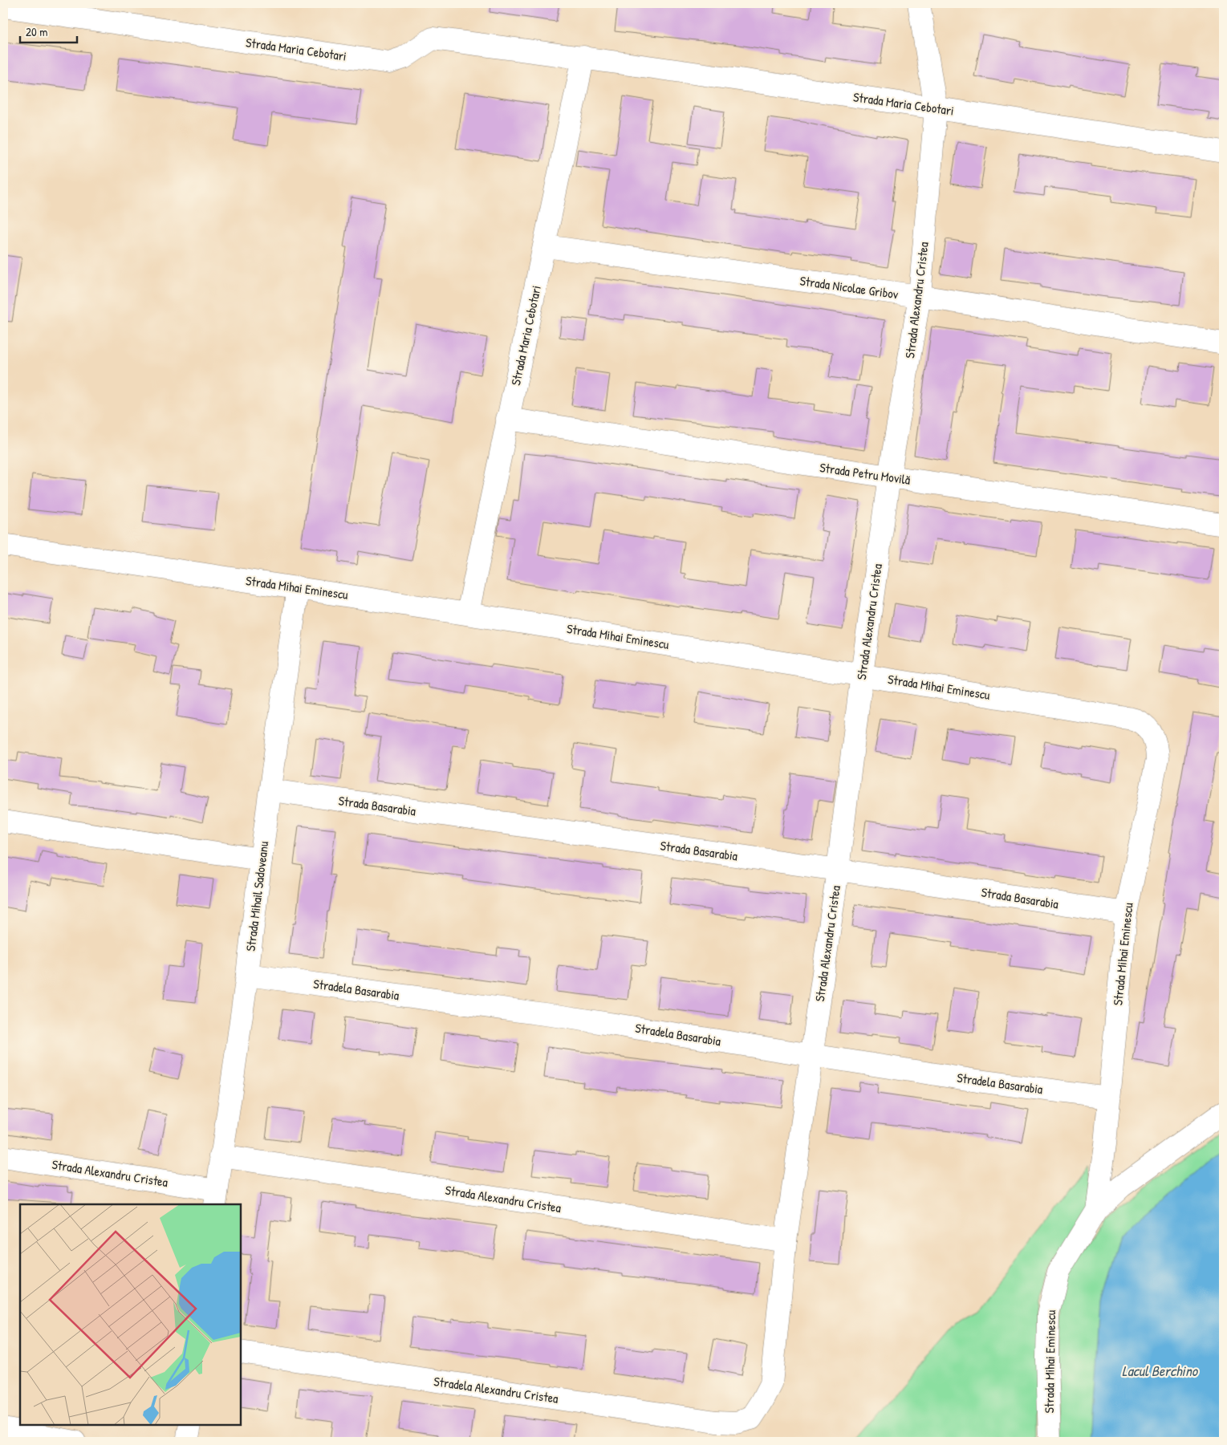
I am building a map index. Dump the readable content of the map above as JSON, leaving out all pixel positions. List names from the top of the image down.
{
  "streets": {
    "street": [
      "Strada Maria Cebotari",
      "Strada Nicolae Gribov",
      "Strada Alexandru Cristea",
      "Strada Petru Movilă",
      "Strada Mihai Eminescu",
      "Strada Basarabia",
      "Strada Mihail Sadoveanu",
      "Stradela Basarabia",
      "Stradela Alexandru Cristea"
    ]
  },
  "crossings": [
    ["Strada Maria Cebotari", "Strada Nicolae Gribov"],
    ["Strada Maria Cebotari", "Strada Alexandru Cristea"],
    ["Strada Maria Cebotari", "Strada Petru Movilă"],
    ["Strada Maria Cebotari", "Strada Mihai Eminescu"],
    ["Strada Nicolae Gribov", "Strada Alexandru Cristea"],
    ["Strada Alexandru Cristea", "Strada Petru Movilă"],
    ["Strada Alexandru Cristea", "Strada Mihai Eminescu"],
    ["Strada Alexandru Cristea", "Strada Basarabia"],
    ["Strada Alexandru Cristea", "Strada Mihail Sadoveanu"],
    ["Strada Alexandru Cristea", "Stradela Basarabia"],
    ["Strada Alexandru Cristea", "Stradela Alexandru Cristea"],
    ["Strada Mihai Eminescu", "Strada Basarabia"],
    ["Strada Mihai Eminescu", "Strada Mihail Sadoveanu"],
    ["Strada Mihai Eminescu", "Stradela Basarabia"],
    ["Strada Basarabia", "Strada Mihail Sadoveanu"],
    ["Strada Mihail Sadoveanu", "Stradela Basarabia"]
  ],
  "water": ["Lacul Berchino"],
  "scale_bar": "20 m"
}
